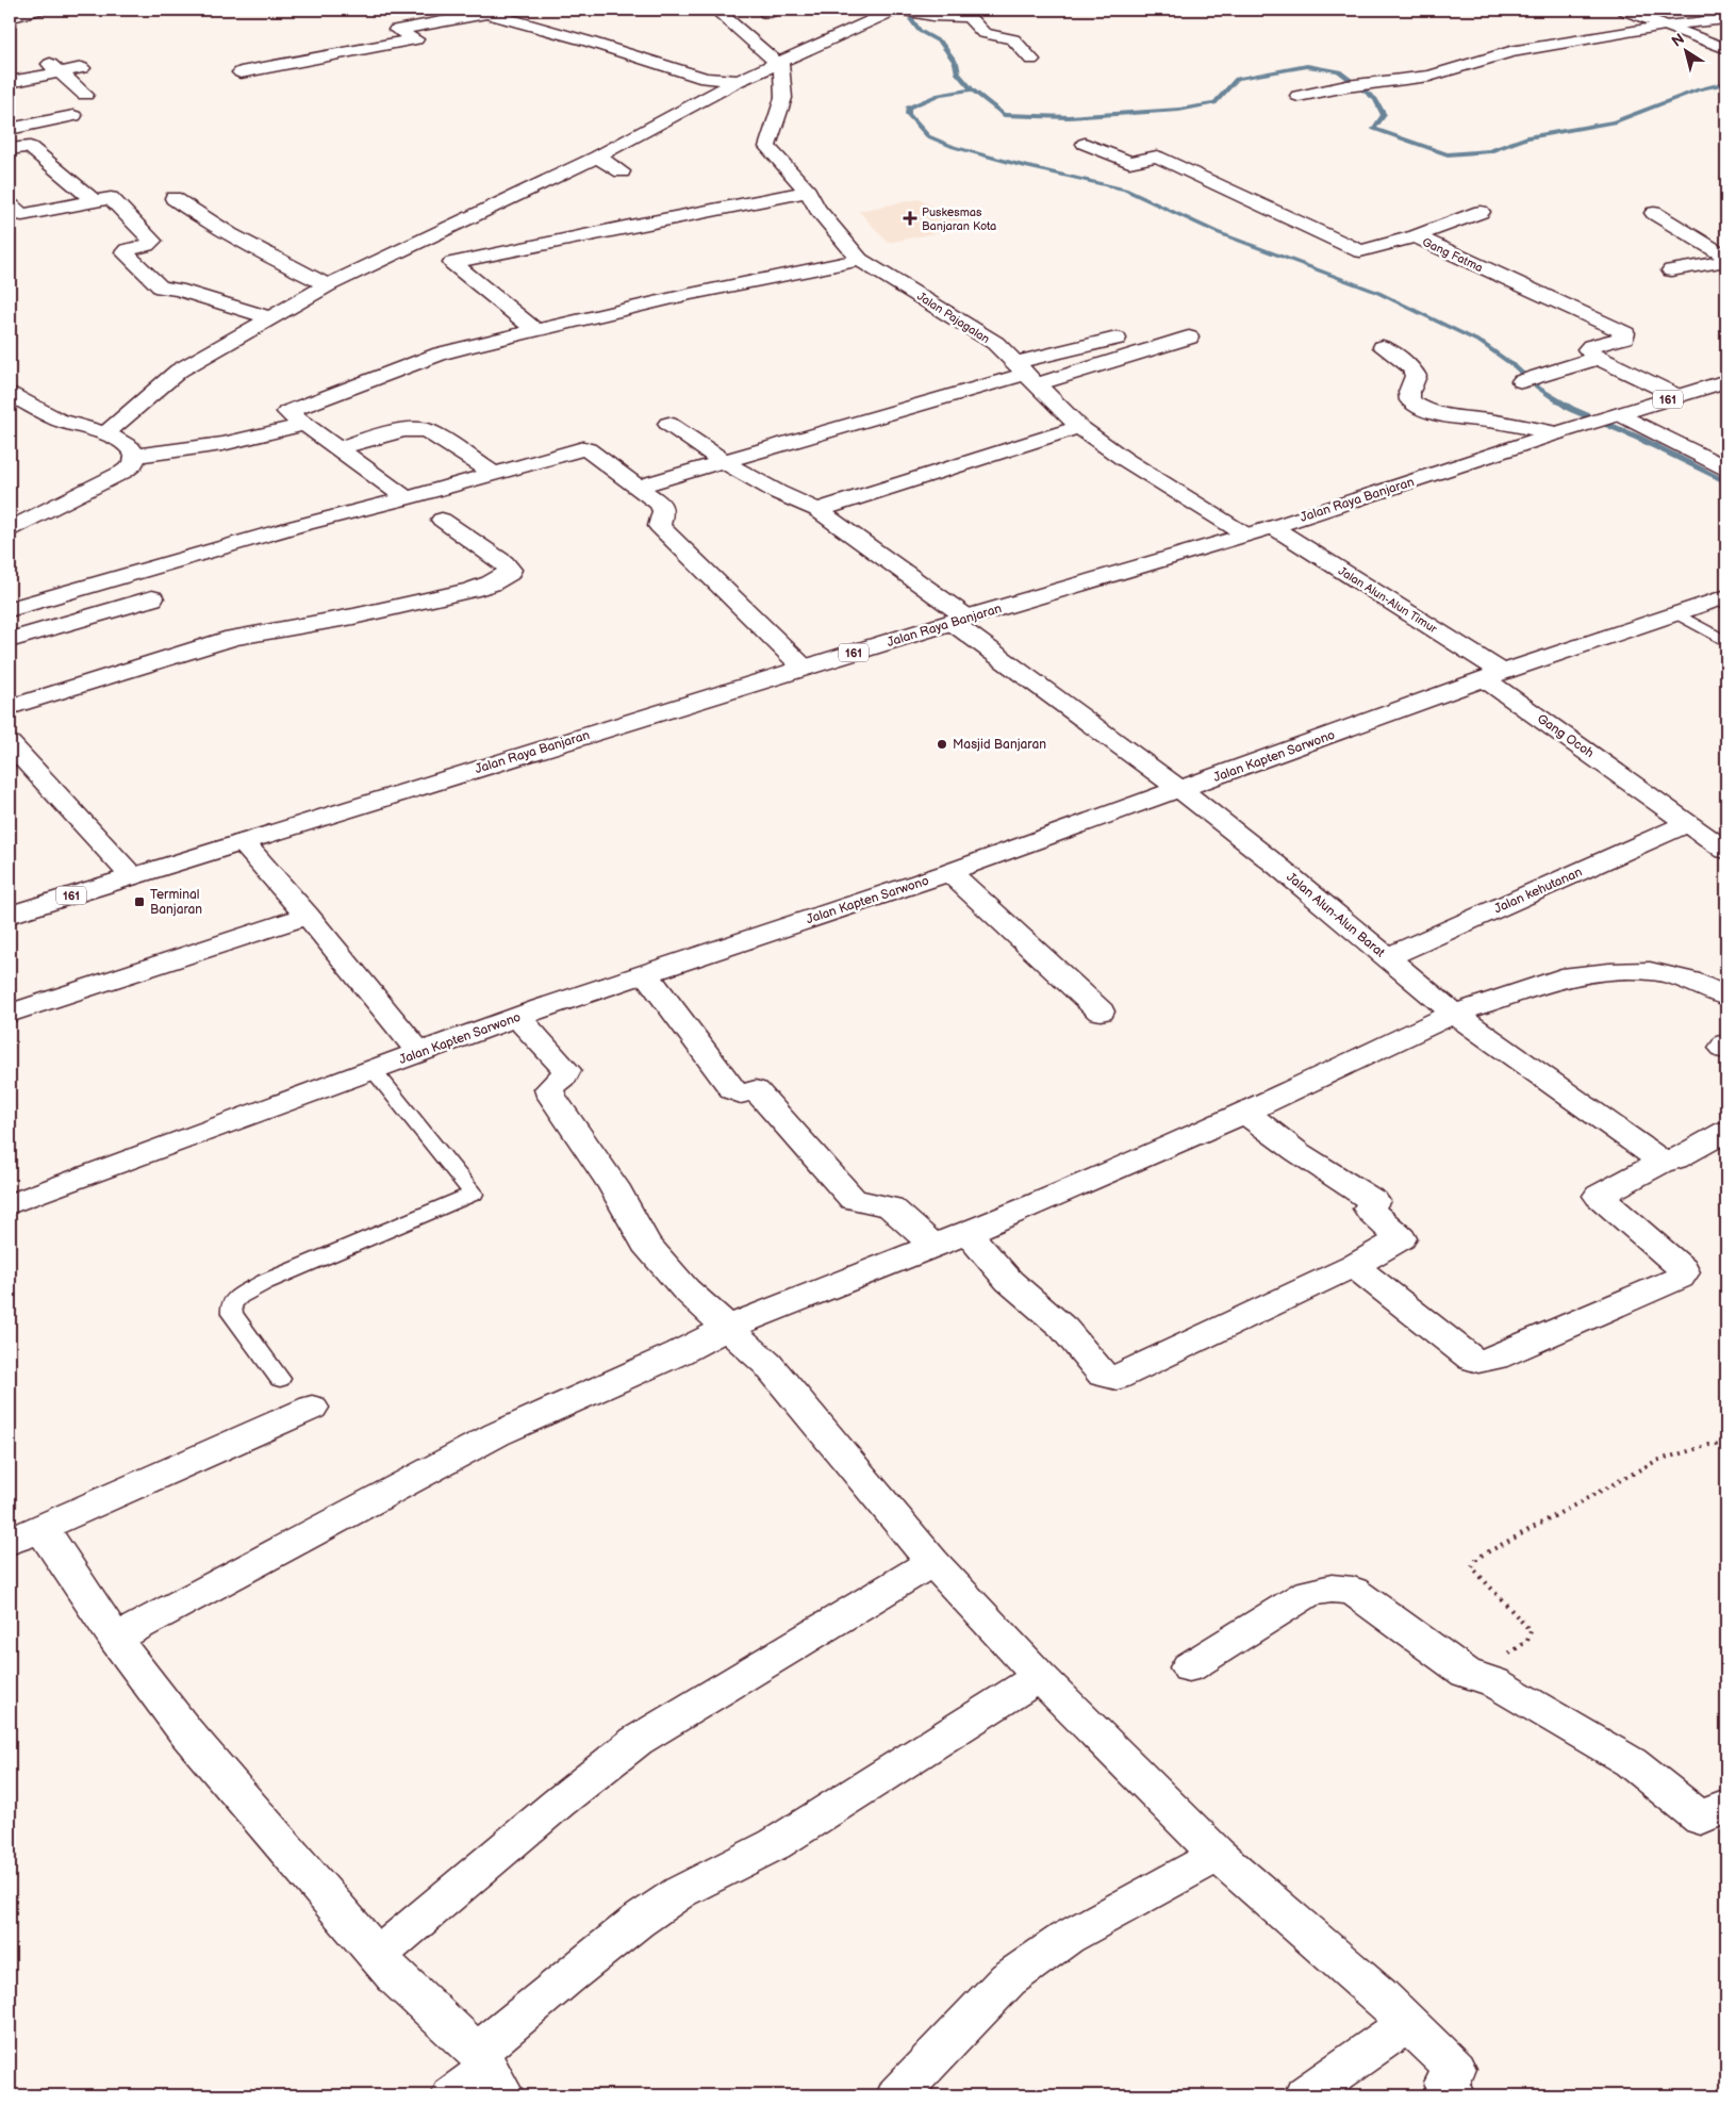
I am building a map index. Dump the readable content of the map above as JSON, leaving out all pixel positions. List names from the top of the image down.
{
  "streets": {
    "street": [
      "Gang Fatma",
      "Jalan Pajagalan",
      "161",
      "Jalan Raya Banjaran",
      "Jalan Alun-Alun Timur",
      "Gang Ocoh",
      "Jalan Kapten Sarwono",
      "Jalan kehutanan",
      "Jalan Alun-Alun Barat"
    ]
  },
  "crossings": [
    ["Jalan Pajagalan", "Jalan Raya Banjaran"],
    ["Jalan Raya Banjaran", "Jalan Alun-Alun Timur"],
    ["Jalan Raya Banjaran", "Jalan Alun-Alun Barat"],
    ["Jalan Alun-Alun Timur", "Gang Ocoh"],
    ["Jalan Alun-Alun Timur", "Jalan Kapten Sarwono"],
    ["Gang Ocoh", "Jalan Kapten Sarwono"],
    ["Gang Ocoh", "Jalan kehutanan"],
    ["Jalan Kapten Sarwono", "Jalan Alun-Alun Barat"],
    ["Jalan kehutanan", "Jalan Alun-Alun Barat"]
  ],
  "places": {
    "health": ["Puskesmas Banjaran Kota"],
    "other": ["Masjid Banjaran"],
    "transit": ["Terminal Banjaran"]
  },
  "north": "top left"
}
